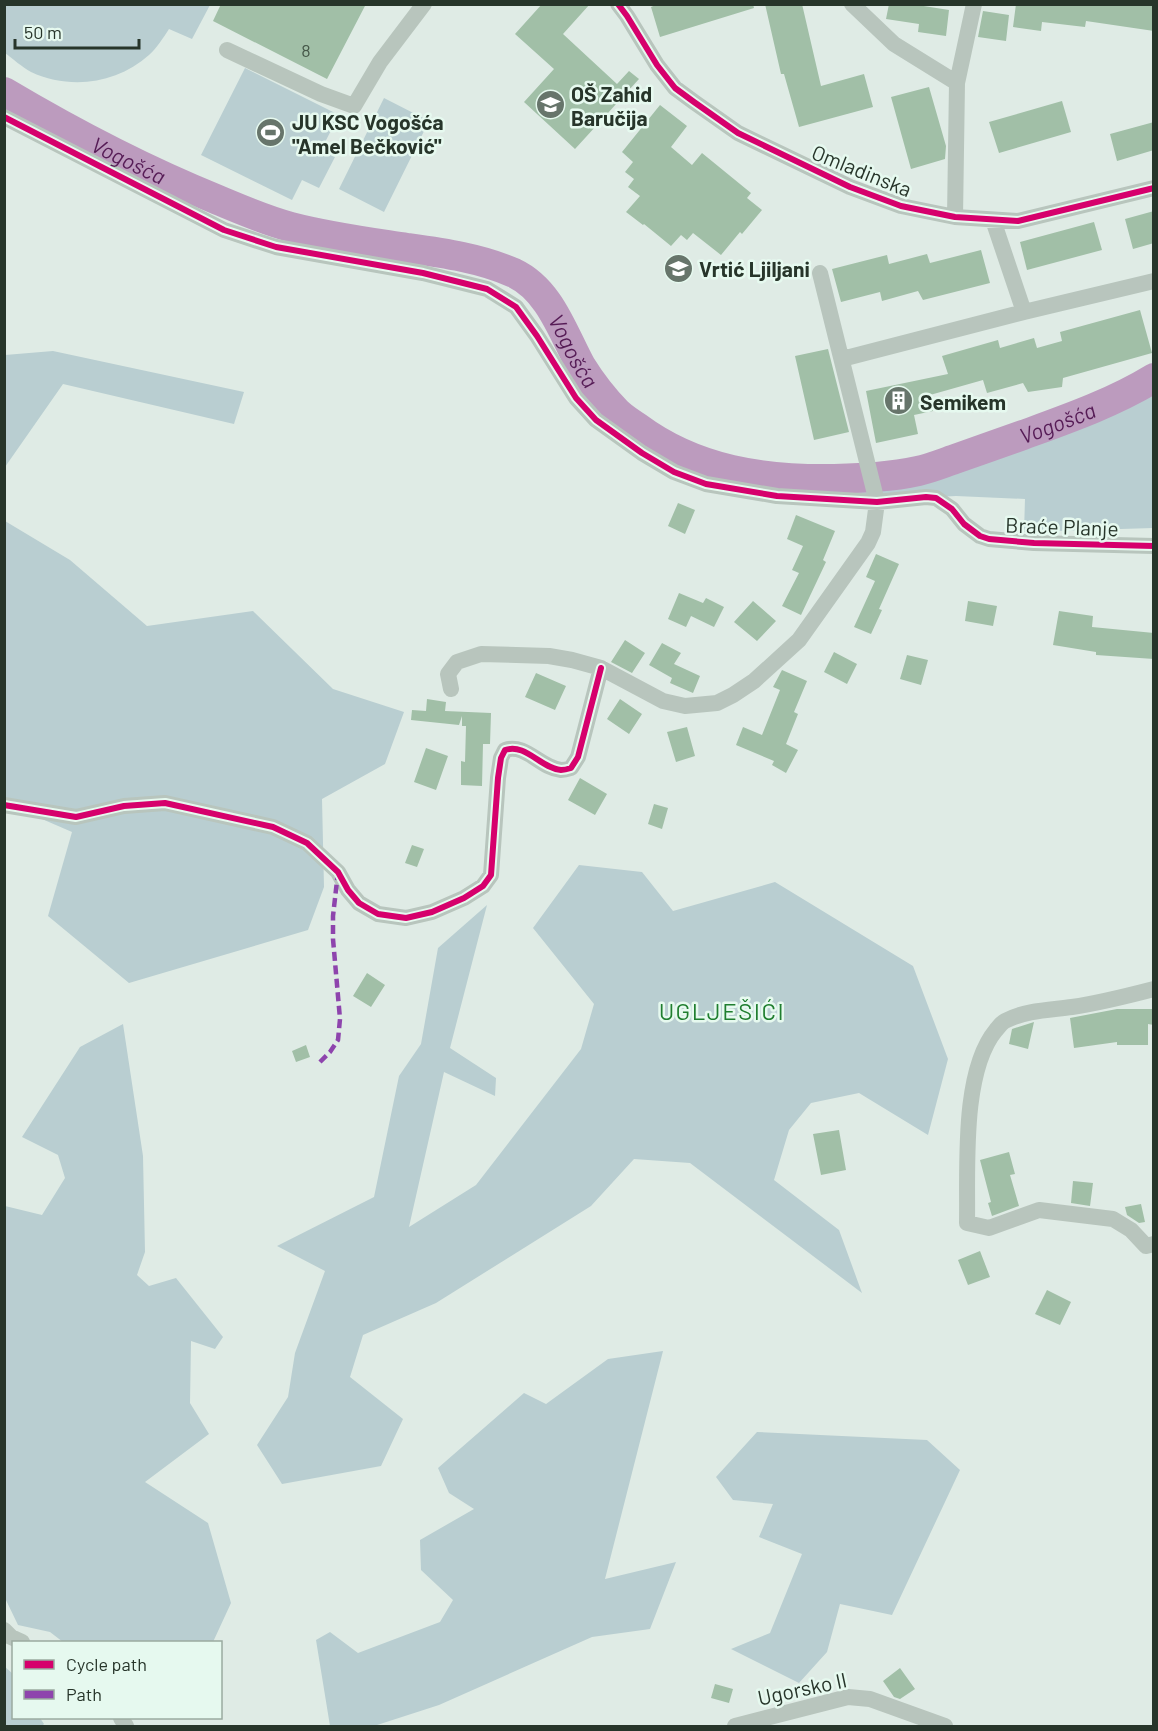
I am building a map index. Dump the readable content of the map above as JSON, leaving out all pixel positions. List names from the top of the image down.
{
  "streets": {
    "street": ["Omladinska", "Braće Planje", "Ugorsko II"]
  },
  "districts": ["UGLJEŠIĆI"],
  "water": ["Vogošća"],
  "places": {
    "school or university": ["OŠ Zahid Baručija", "Vrtić Ljiljani"],
    "sports": ["JU KSC Vogošća \"Amel Bečković\""],
    "building": ["Semikem"]
  },
  "house_numbers": ["8"],
  "legend": ["Cycle path", "Path"],
  "scale_bar": "50 m"
}
